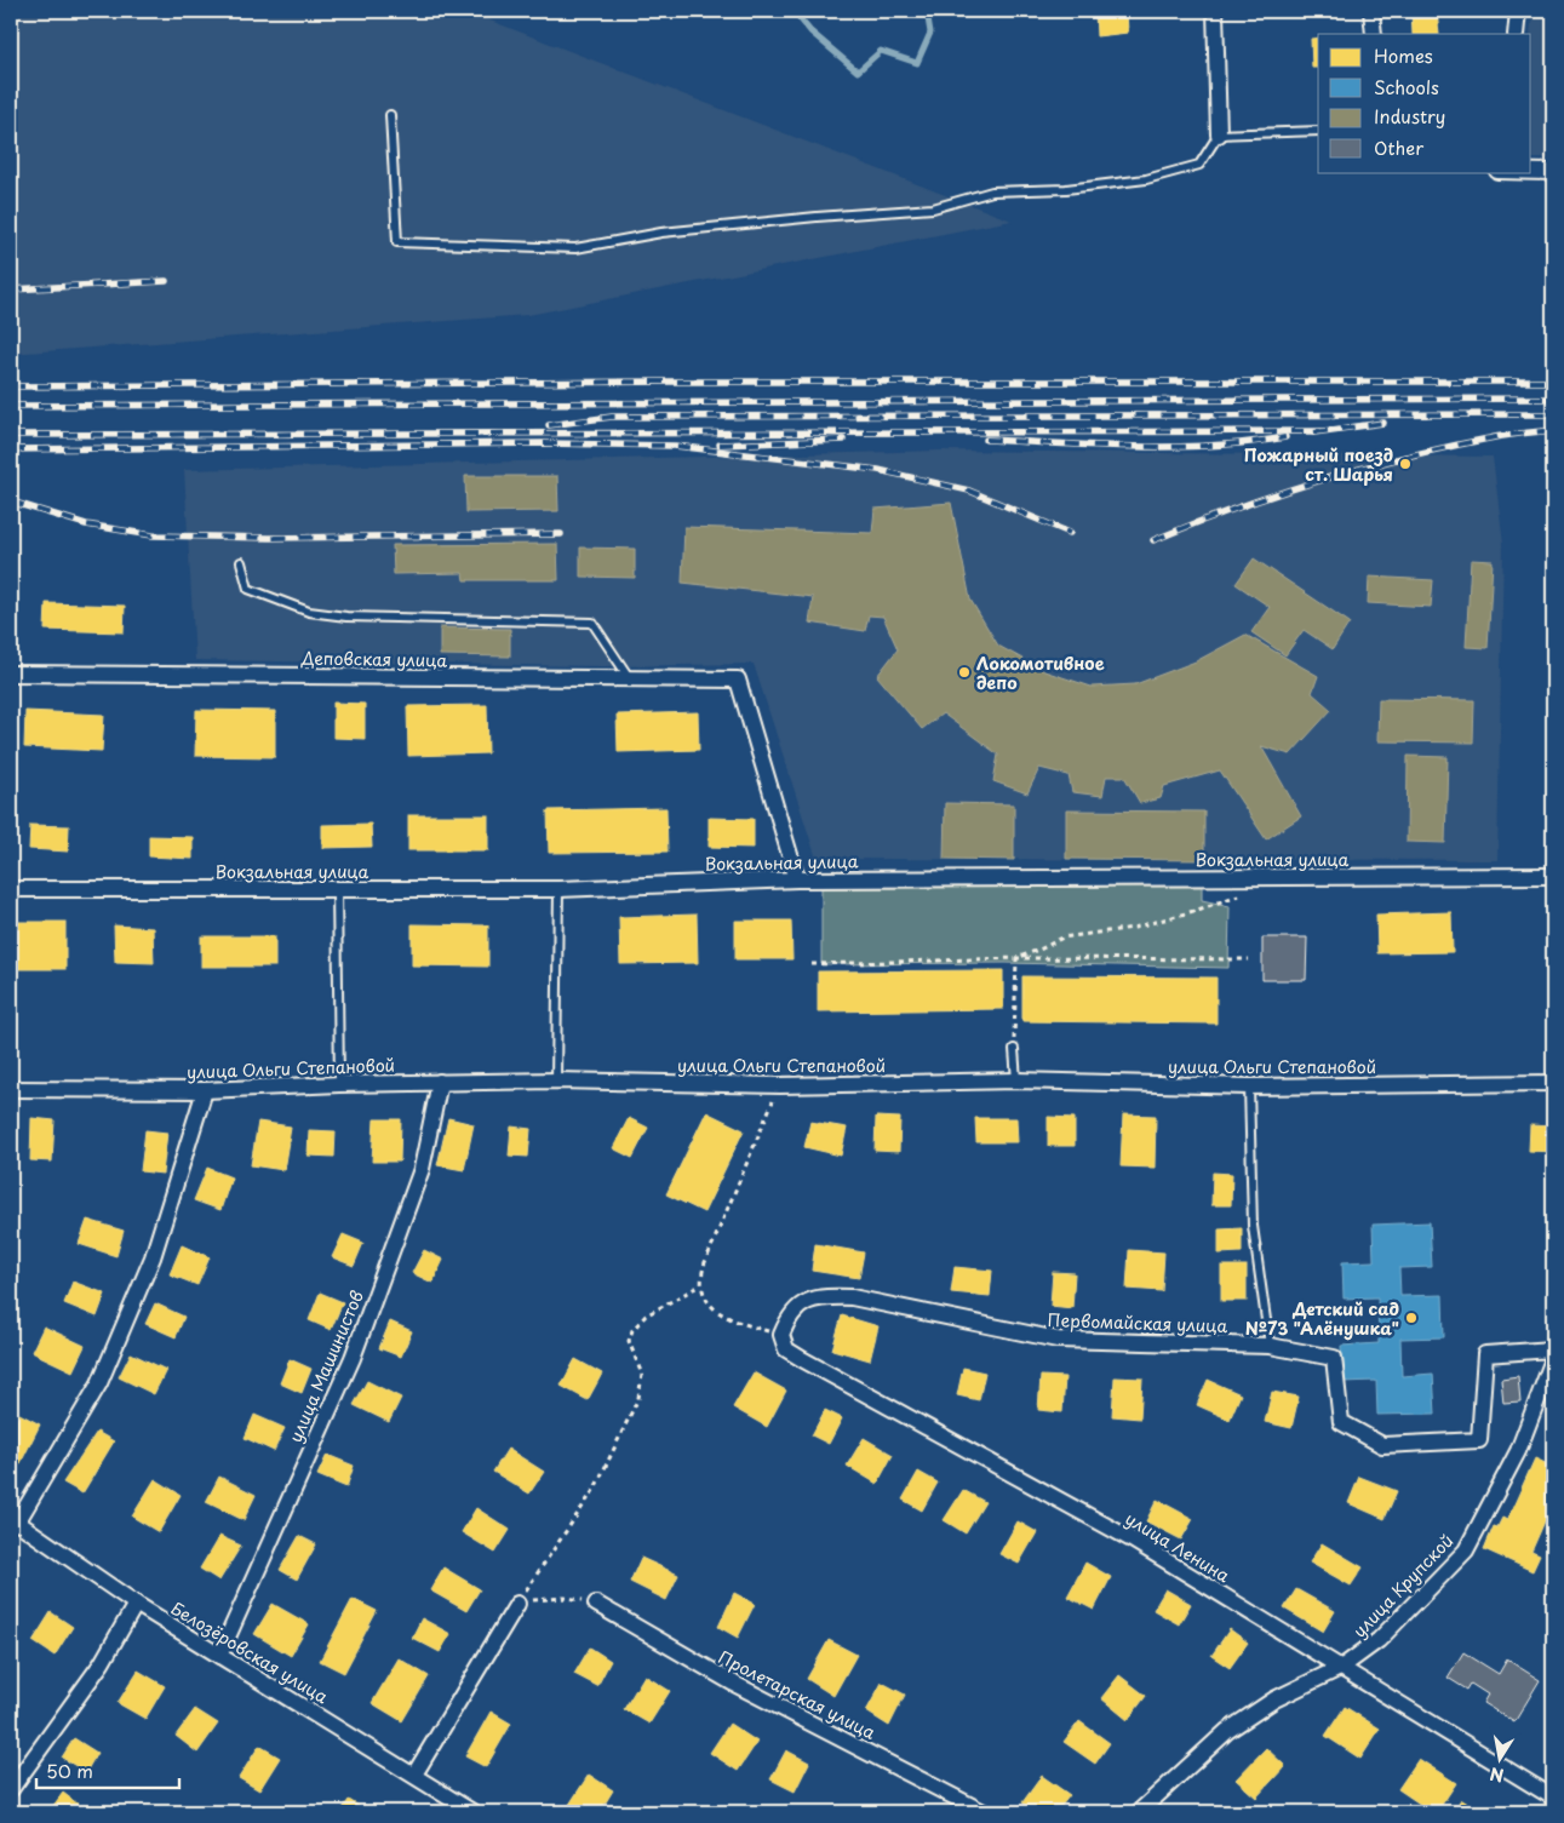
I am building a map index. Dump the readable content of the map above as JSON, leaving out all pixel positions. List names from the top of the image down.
{
  "streets": {
    "street": [
      "Деповская улица",
      "Вокзальная улица",
      "улица Ольги Степановой",
      "Первомайская улица",
      "улица Машинистов",
      "улица Ленина",
      "улица Крупской",
      "Белозёровская улица",
      "Пролетарская улица"
    ]
  },
  "crossings": [
    ["Деповская улица", "Вокзальная улица"],
    ["улица Ольги Степановой", "улица Машинистов"],
    ["Первомайская улица", "улица Ленина"],
    ["улица Машинистов", "Белозёровская улица"],
    ["улица Ленина", "улица Крупской"]
  ],
  "places": ["Пожарный поезд ст. Шарья", "Локомотивное депо", "Детский сад №73 \"Алёнушка\""],
  "legend": [
    "Homes",
    "Schools",
    "Industry",
    "Other"
  ],
  "scale_bar": "50 m",
  "north": "bottom"
}
